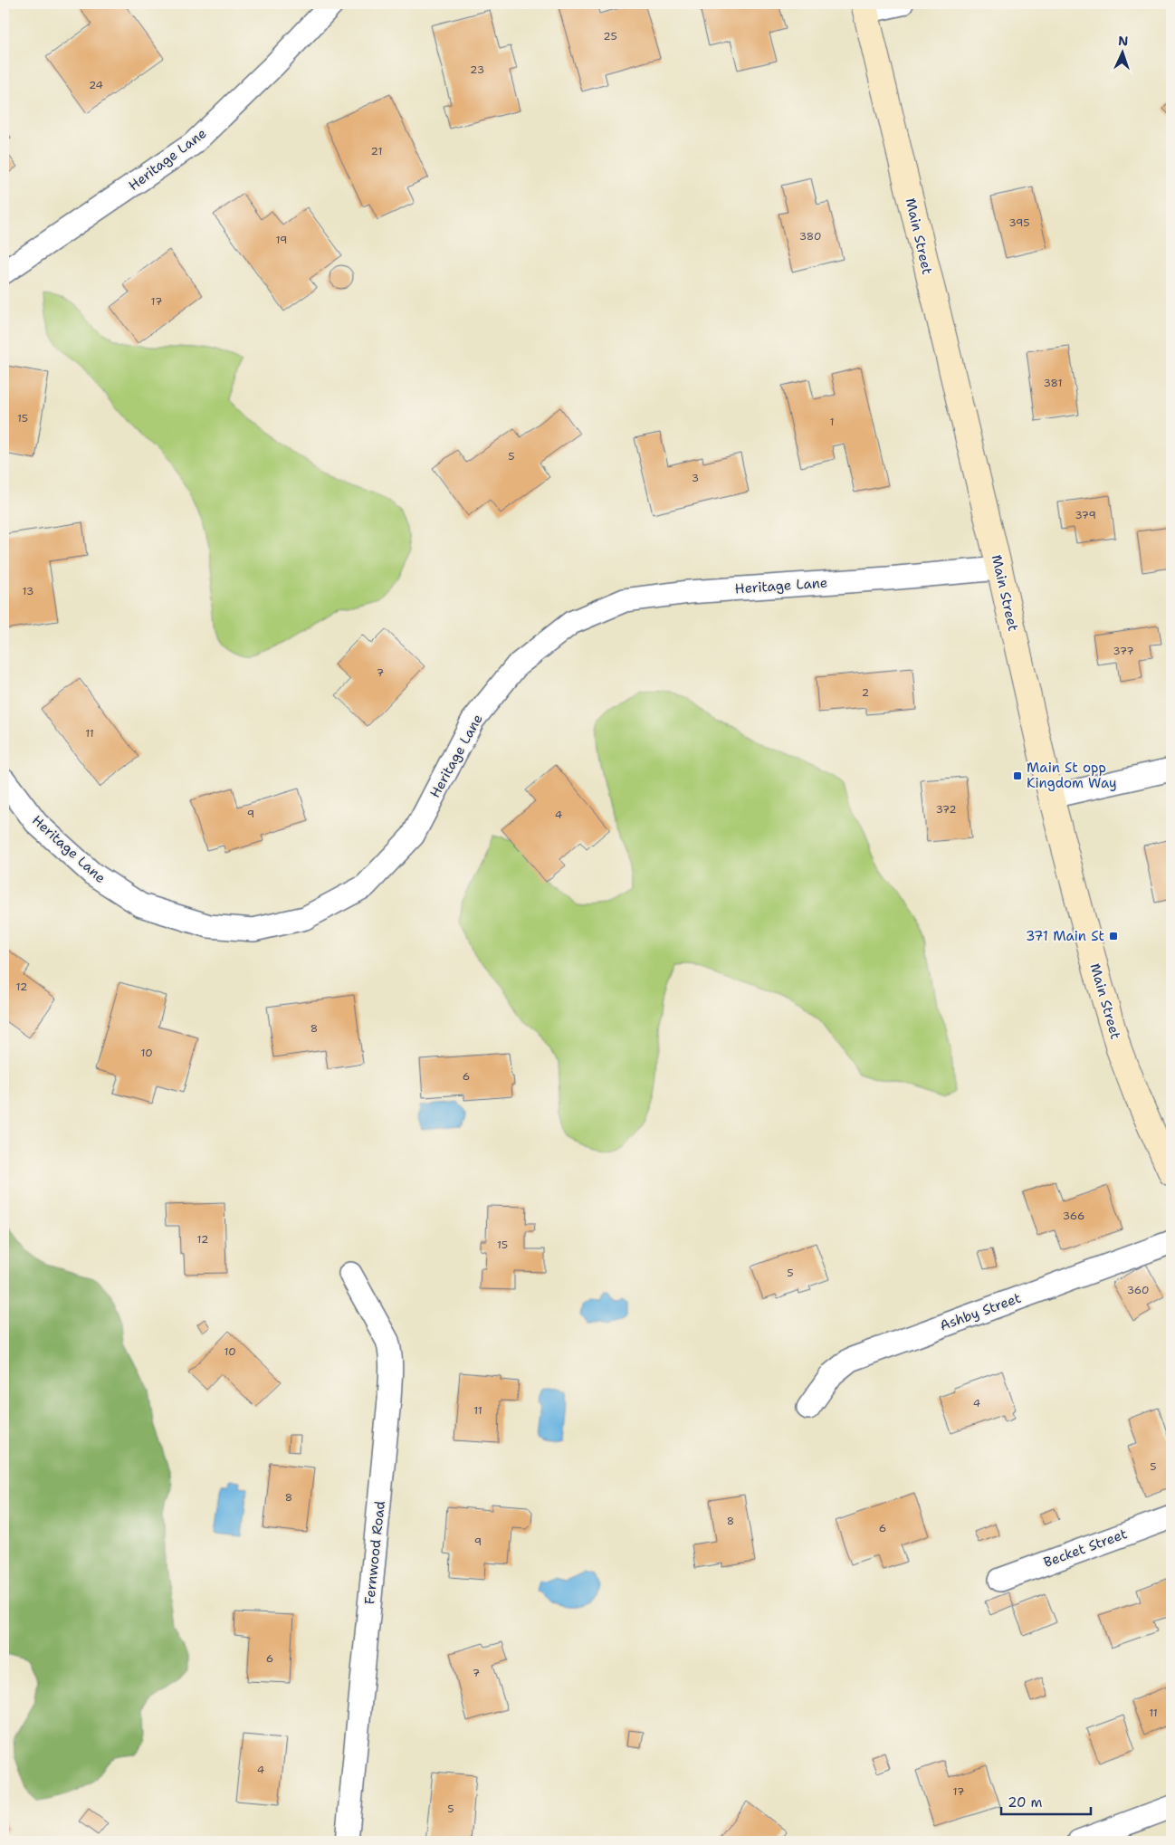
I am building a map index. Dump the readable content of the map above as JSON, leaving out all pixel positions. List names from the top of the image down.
{
  "streets": {
    "main road": ["Main Street"],
    "street": [
      "Heritage Lane",
      "Ashby Street",
      "Becket Street",
      "Fernwood Road"
    ]
  },
  "crossings": [
    ["Heritage Lane", "Main Street"]
  ],
  "places": {
    "transit": ["Main St opp Kingdom Way", "371 Main St"]
  },
  "house_numbers": [
    "25",
    "23",
    "24",
    "21",
    "395",
    "380",
    "19",
    "17",
    "381",
    "15",
    "1",
    "5",
    "3",
    "379",
    "13",
    "377",
    "7",
    "2",
    "11",
    "372",
    "9",
    "4",
    "12",
    "8",
    "10",
    "6",
    "366",
    "12",
    "15",
    "5",
    "360",
    "10",
    "4",
    "11",
    "5",
    "8",
    "8",
    "6",
    "9",
    "6",
    "7",
    "11",
    "4",
    "17",
    "5"
  ],
  "scale_bar": "20 m",
  "north": "top"
}
